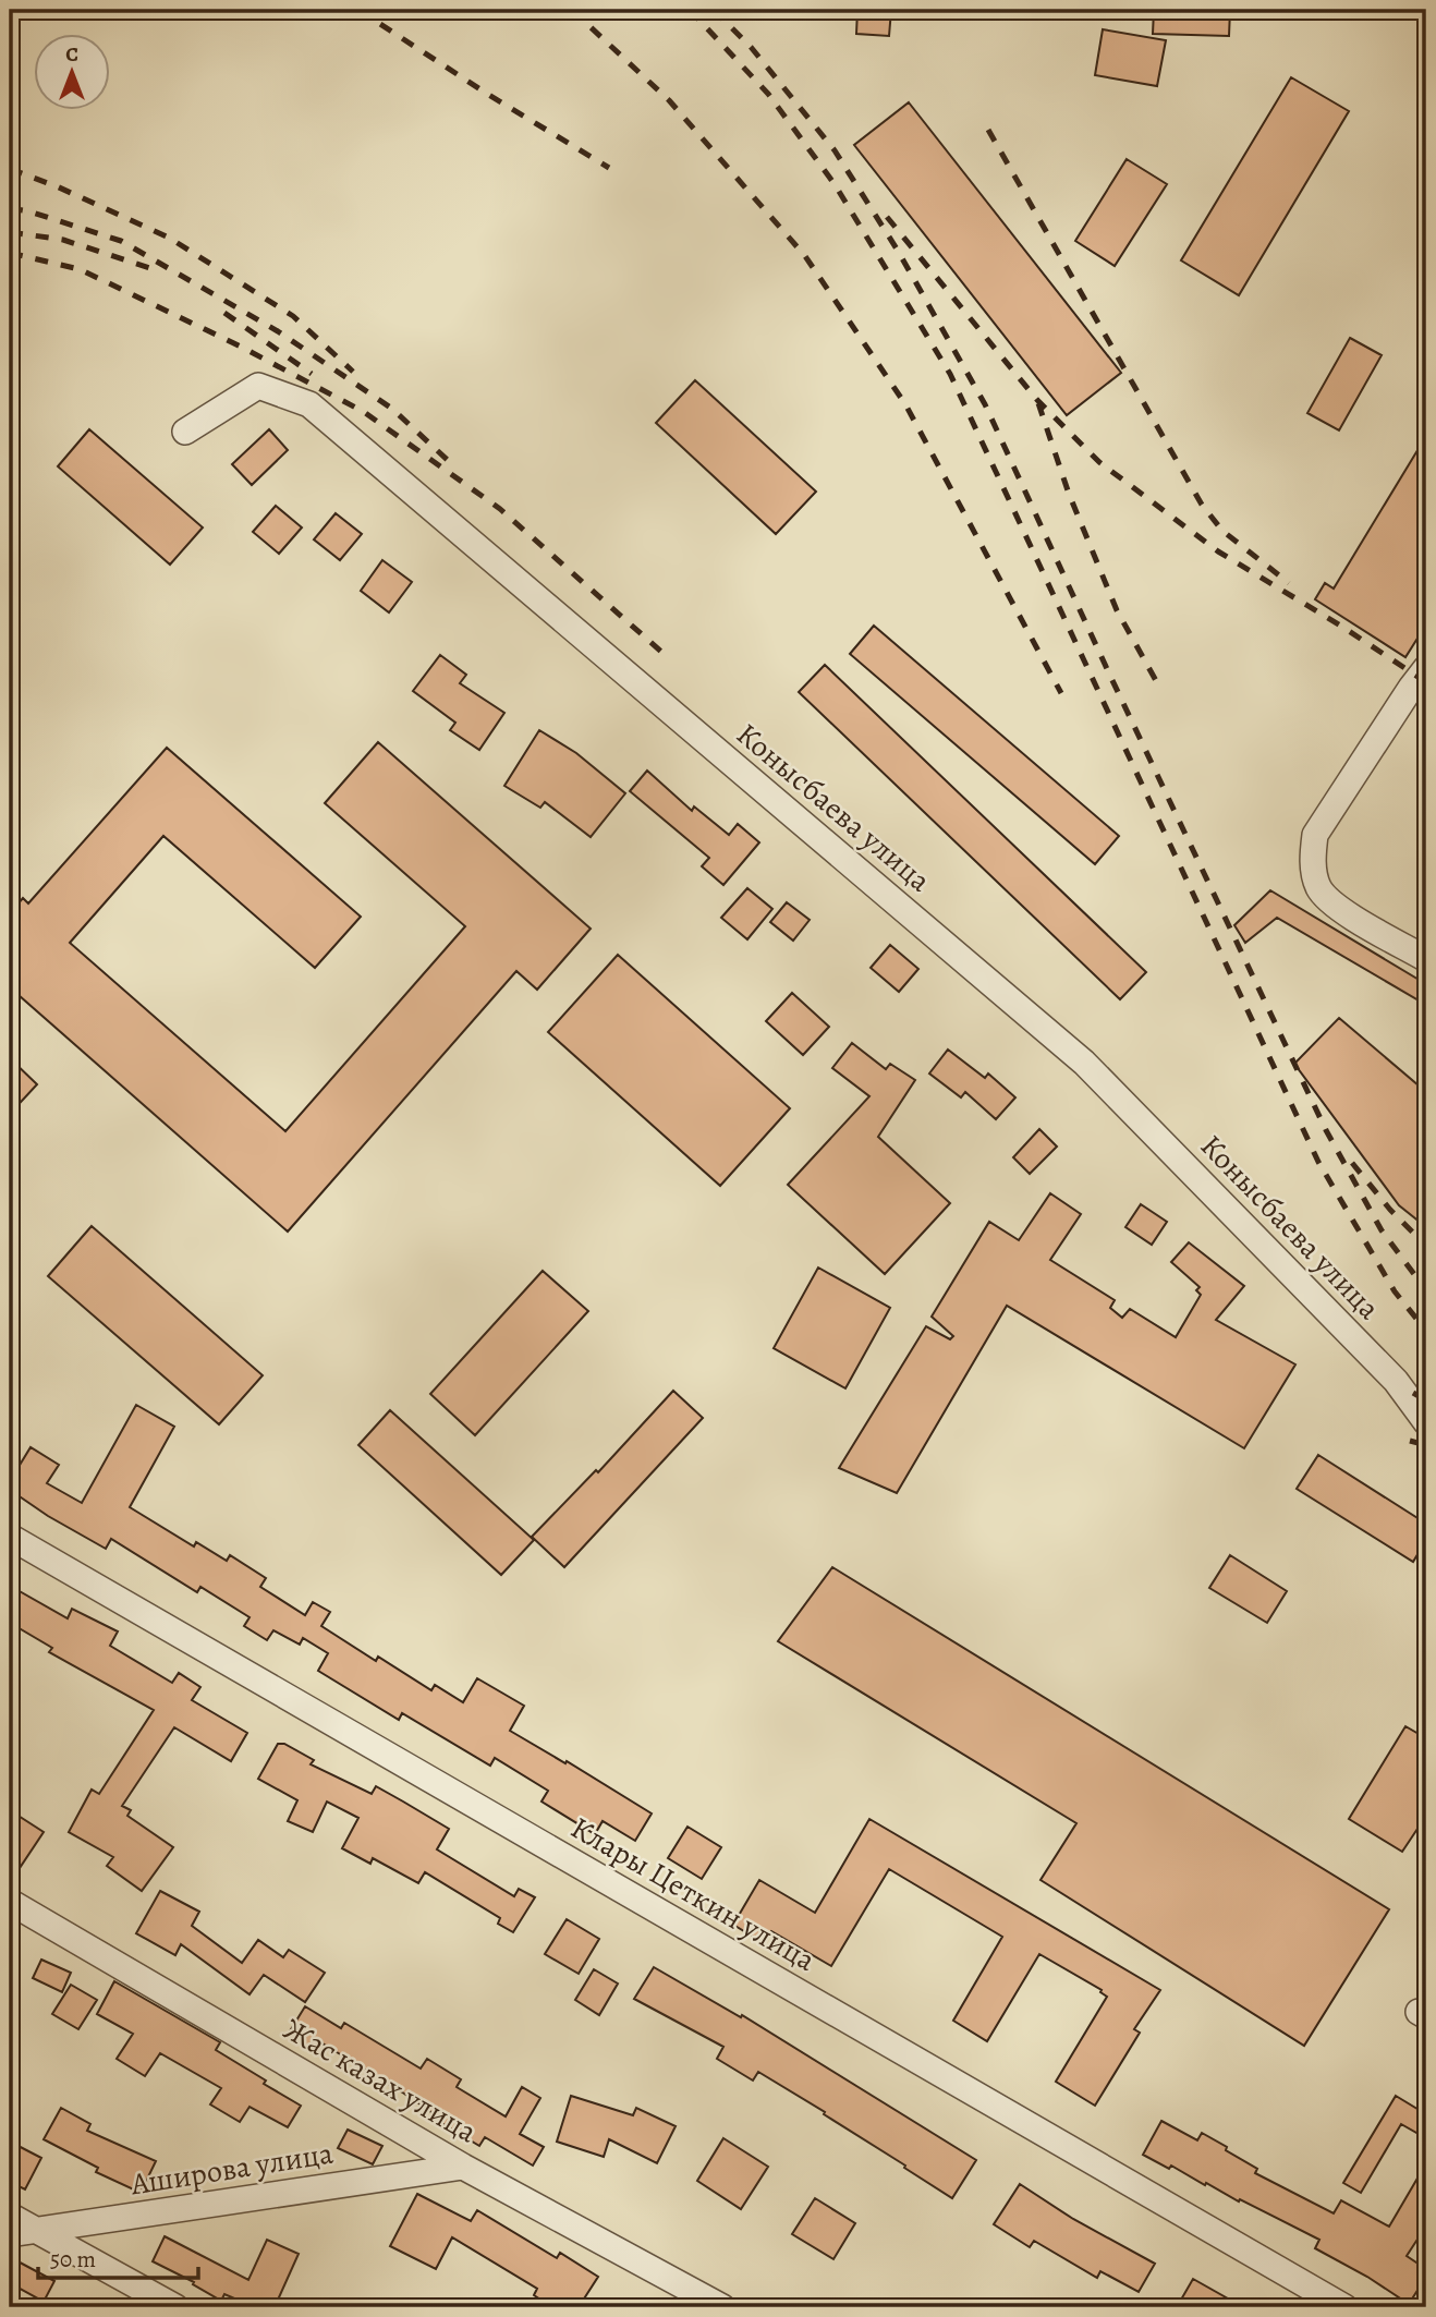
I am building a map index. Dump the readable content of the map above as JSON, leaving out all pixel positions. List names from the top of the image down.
{
  "streets": {
    "street": [
      "Конысбаева улица",
      "Клары Цеткин улица",
      "Жас казах улица",
      "Аширова улица"
    ]
  },
  "crossings": [
    ["Жас казах улица", "Аширова улица"]
  ],
  "scale_bar": "50 m",
  "north": "top"
}
